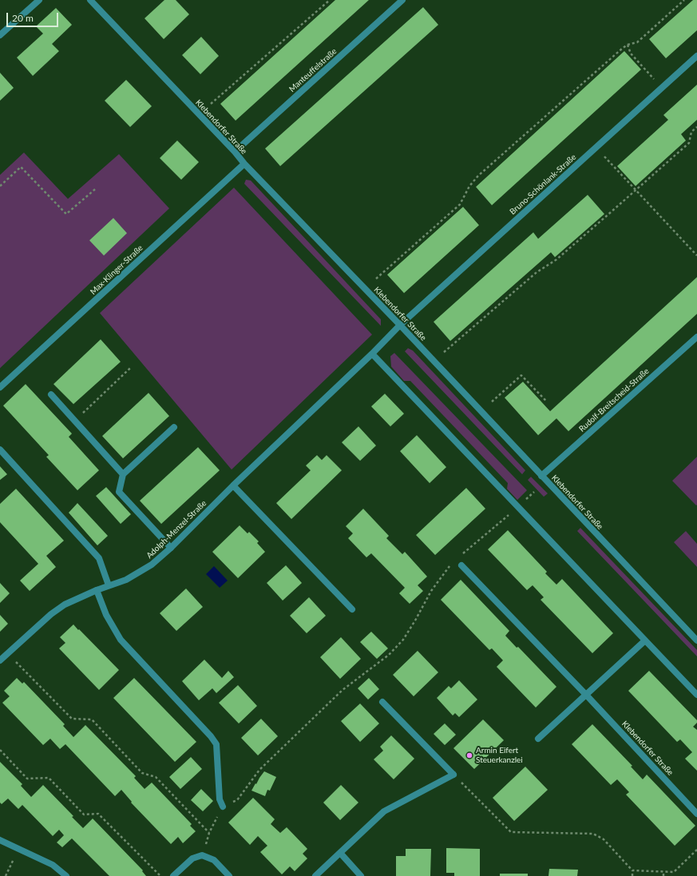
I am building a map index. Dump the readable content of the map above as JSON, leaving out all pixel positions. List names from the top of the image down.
{
  "streets": {
    "street": [
      "Manteuffelstraße",
      "Klebendorfer Straße",
      "Bruno-Schönlank-Straße",
      "Max-Klinger-Straße",
      "Rudolf-Breitscheid-Straße",
      "Adolph-Menzel-Straße"
    ]
  },
  "crossings": [
    ["Manteuffelstraße", "Klebendorfer Straße"],
    ["Klebendorfer Straße", "Bruno-Schönlank-Straße"],
    ["Klebendorfer Straße", "Max-Klinger-Straße"],
    ["Klebendorfer Straße", "Rudolf-Breitscheid-Straße"],
    ["Klebendorfer Straße", "Adolph-Menzel-Straße"],
    ["Bruno-Schönlank-Straße", "Adolph-Menzel-Straße"]
  ],
  "places": ["Armin Eifert Steuerkanzlei"],
  "scale_bar": "20 m"
}
